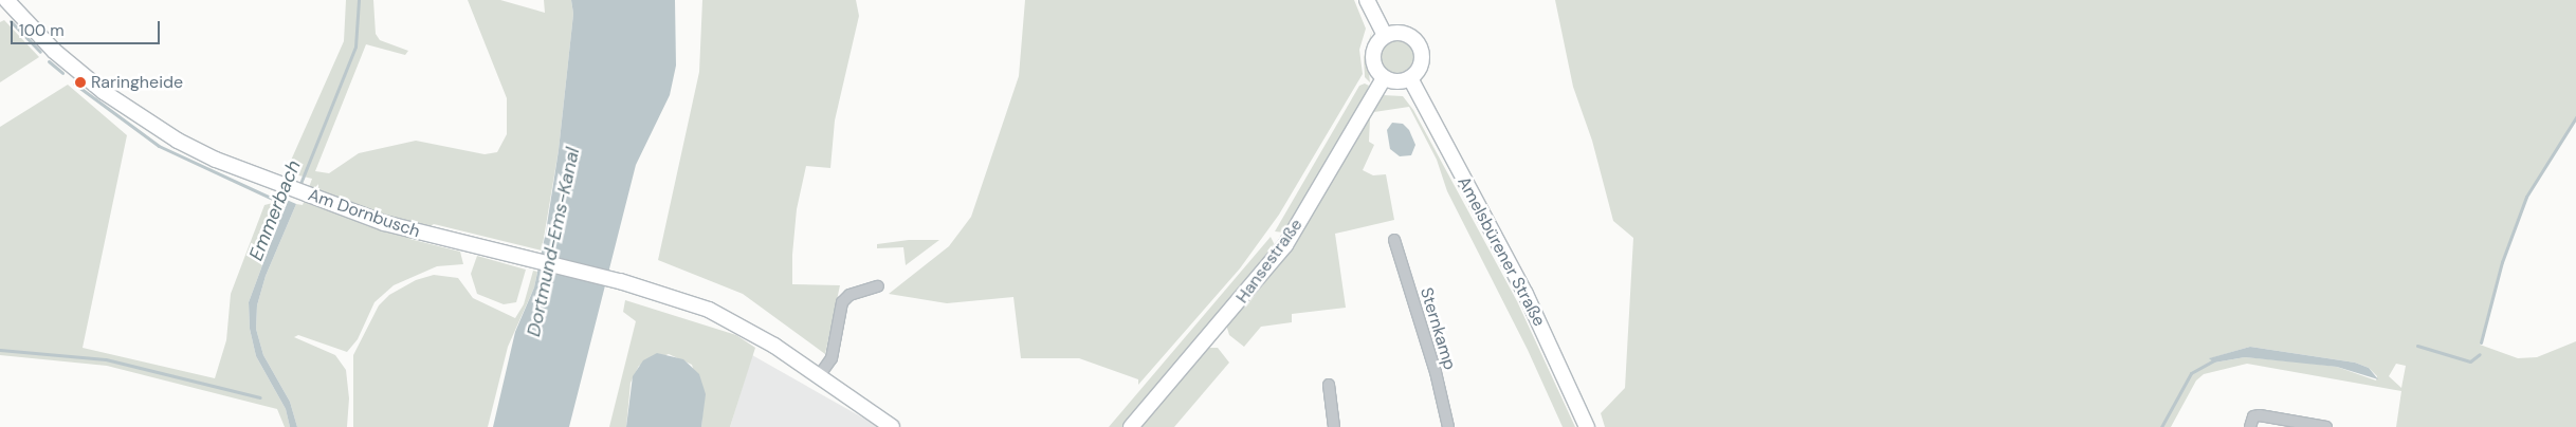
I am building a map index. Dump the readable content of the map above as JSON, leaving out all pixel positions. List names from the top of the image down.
{
  "streets": {
    "street": [
      "Am Dornbusch",
      "Amelsbürener Straße",
      "Hansestraße",
      "Sternkamp"
    ]
  },
  "crossings": [
    ["Amelsbürener Straße", "Hansestraße"]
  ],
  "water": ["Emmerbach", "Dortmund-Ems-Kanal"],
  "places": ["Raringheide"],
  "scale_bar": "100 m"
}
